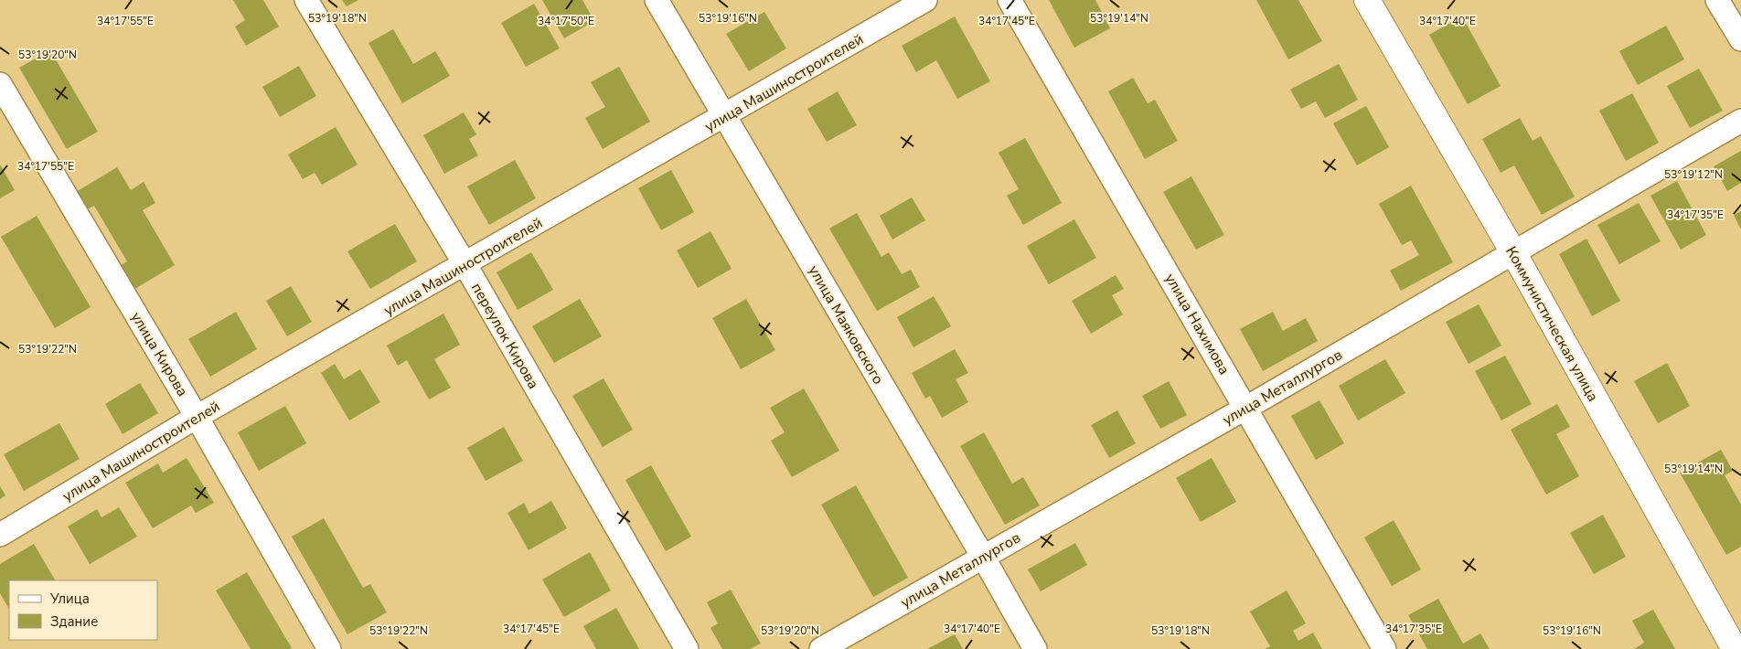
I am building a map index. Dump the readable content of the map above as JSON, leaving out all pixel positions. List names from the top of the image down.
{
  "streets": {
    "street": [
      "улица Машиностроителей",
      "улица Нахимова",
      "Коммунистическая улица",
      "улица Маяковского",
      "переулок Кирова",
      "улица Кирова",
      "улица Металлургов"
    ]
  },
  "crossings": [
    ["улица Машиностроителей", "улица Маяковского"],
    ["улица Машиностроителей", "переулок Кирова"],
    ["улица Машиностроителей", "улица Кирова"],
    ["улица Нахимова", "улица Металлургов"],
    ["Коммунистическая улица", "улица Металлургов"],
    ["улица Маяковского", "улица Металлургов"]
  ],
  "legend": ["Улица", "Здание"],
  "coordinates": [
    "53°19'18\"N",
    "53°19'16\"N",
    "53°19'14\"N",
    "34°17'55\"E",
    "34°17'50\"E",
    "34°17'45\"E",
    "34°17'40\"E",
    "53°19'20\"N",
    "53°19'12\"N",
    "34°17'35\"E",
    "53°19'22\"N"
  ]
}
